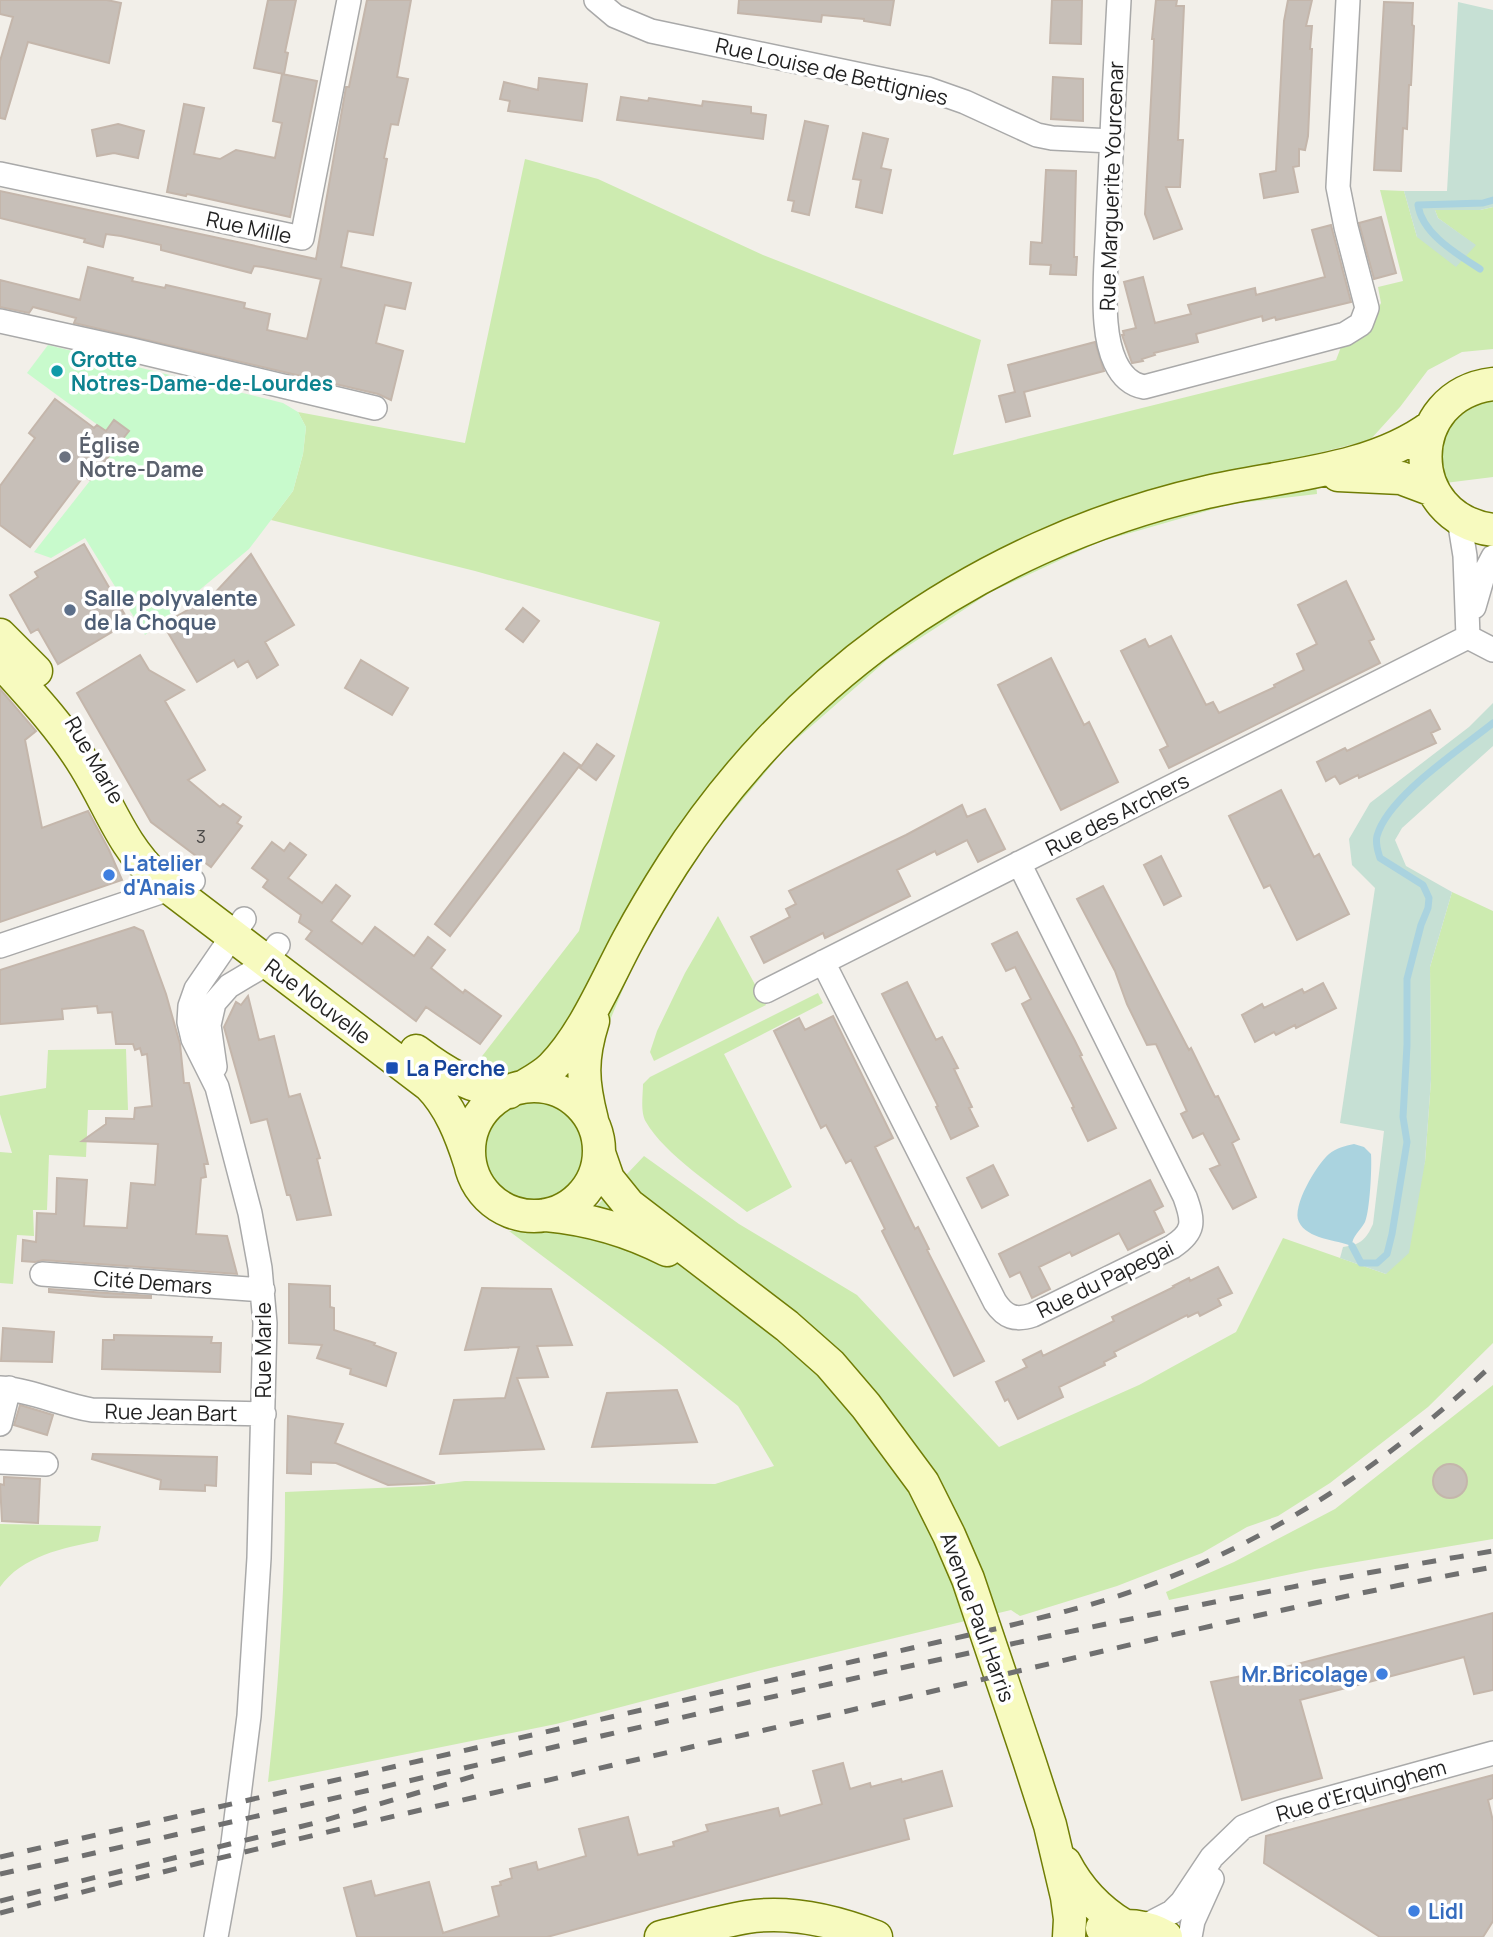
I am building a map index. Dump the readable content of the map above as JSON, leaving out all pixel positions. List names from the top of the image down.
{
  "streets": {
    "main road": ["Rue Marle", "Rue Nouvelle", "Avenue Paul Harris"],
    "street": [
      "Rue Louise de Bettignies",
      "Rue Marguerite Yourcenar",
      "Rue Mille",
      "Rue des Archers",
      "Rue du Papegai",
      "Cité Demars",
      "Rue Jean Bart",
      "Rue d'Erquinghem"
    ]
  },
  "crossings": [
    ["Rue Louise de Bettignies", "Rue Marguerite Yourcenar"],
    ["Rue Marle", "Rue Nouvelle"],
    ["Rue Marle", "Cité Demars"],
    ["Rue Marle", "Rue Jean Bart"],
    ["Rue des Archers", "Rue du Papegai"],
    ["Rue Nouvelle", "Avenue Paul Harris"],
    ["Avenue Paul Harris", "Rue d'Erquinghem"]
  ],
  "places": {
    "other": [
      "Grotte Notres-Dame-de-Lourdes",
      "Église Notre-Dame",
      "Salle polyvalente de la Choque",
      "L'atelier d'Anais",
      "Mr.Bricolage",
      "Lidl"
    ],
    "transit": ["La Perche"]
  },
  "house_numbers": ["3"]
}
